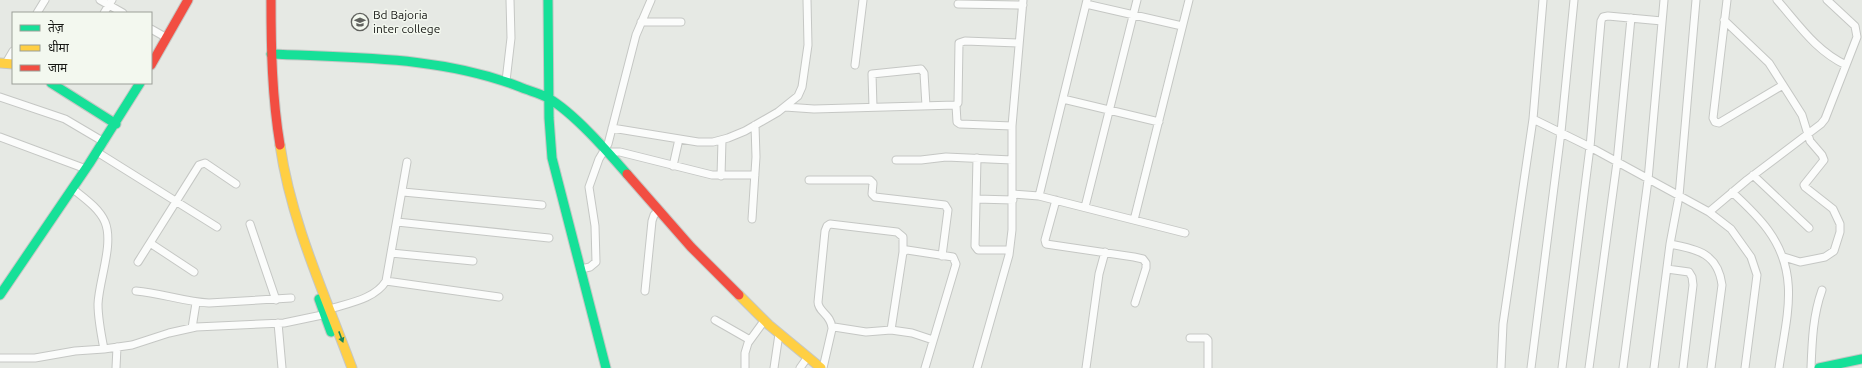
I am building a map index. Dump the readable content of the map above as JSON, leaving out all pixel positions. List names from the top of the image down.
{
  "places": {
    "school or university": ["Bd Bajoria inter college"]
  },
  "legend": ["तेज़", "धीमा", "जाम"]
}
